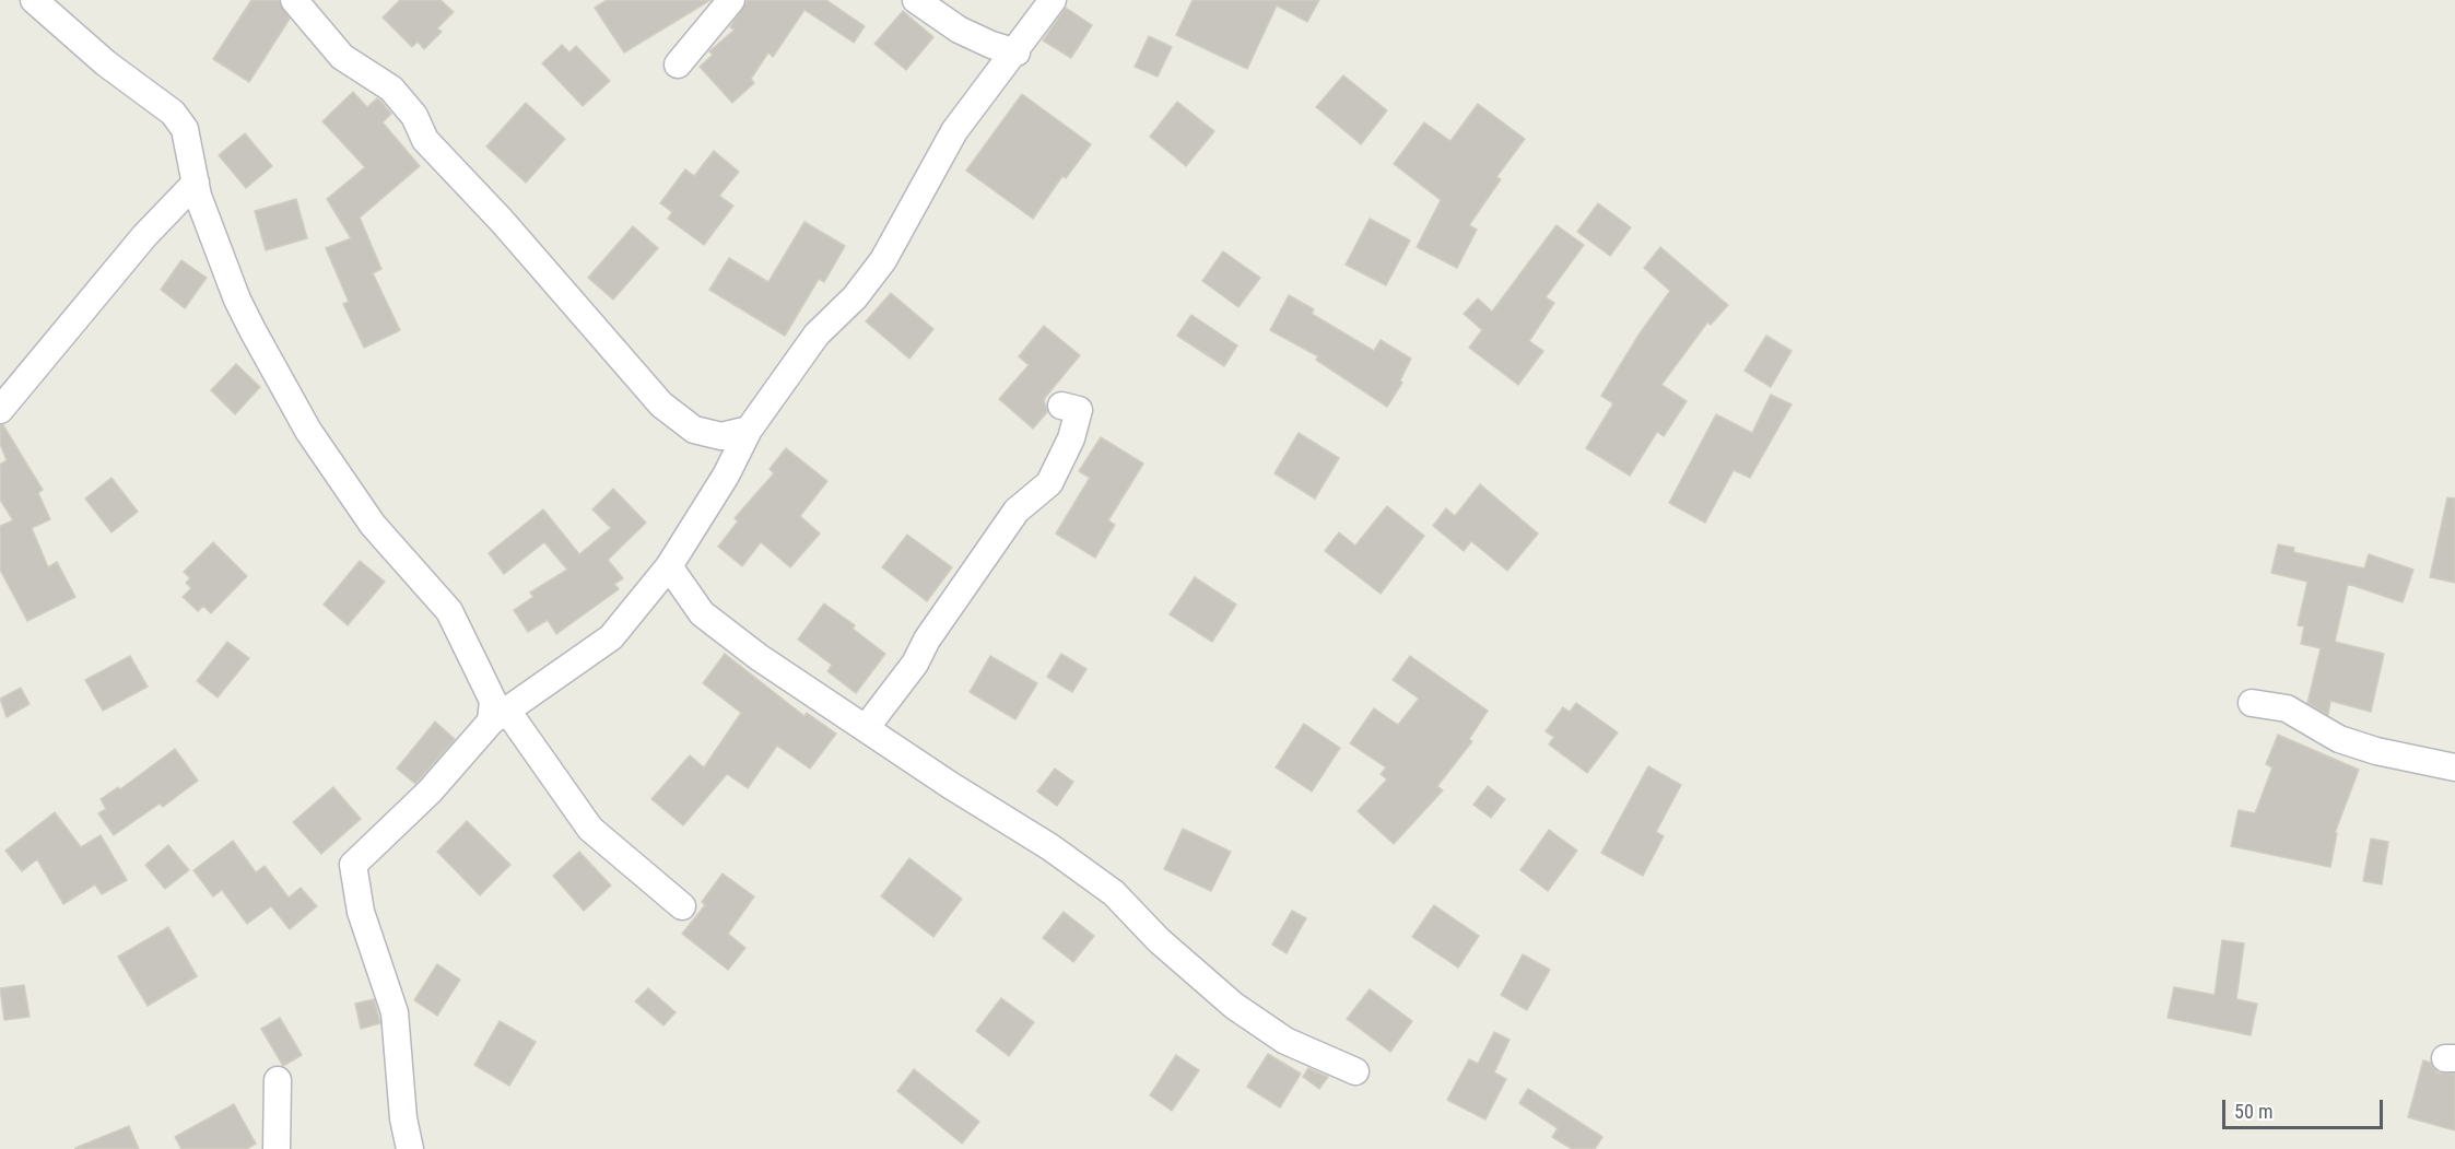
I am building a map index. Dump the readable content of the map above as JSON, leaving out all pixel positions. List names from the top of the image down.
{
  "scale_bar": "50 m"
}
